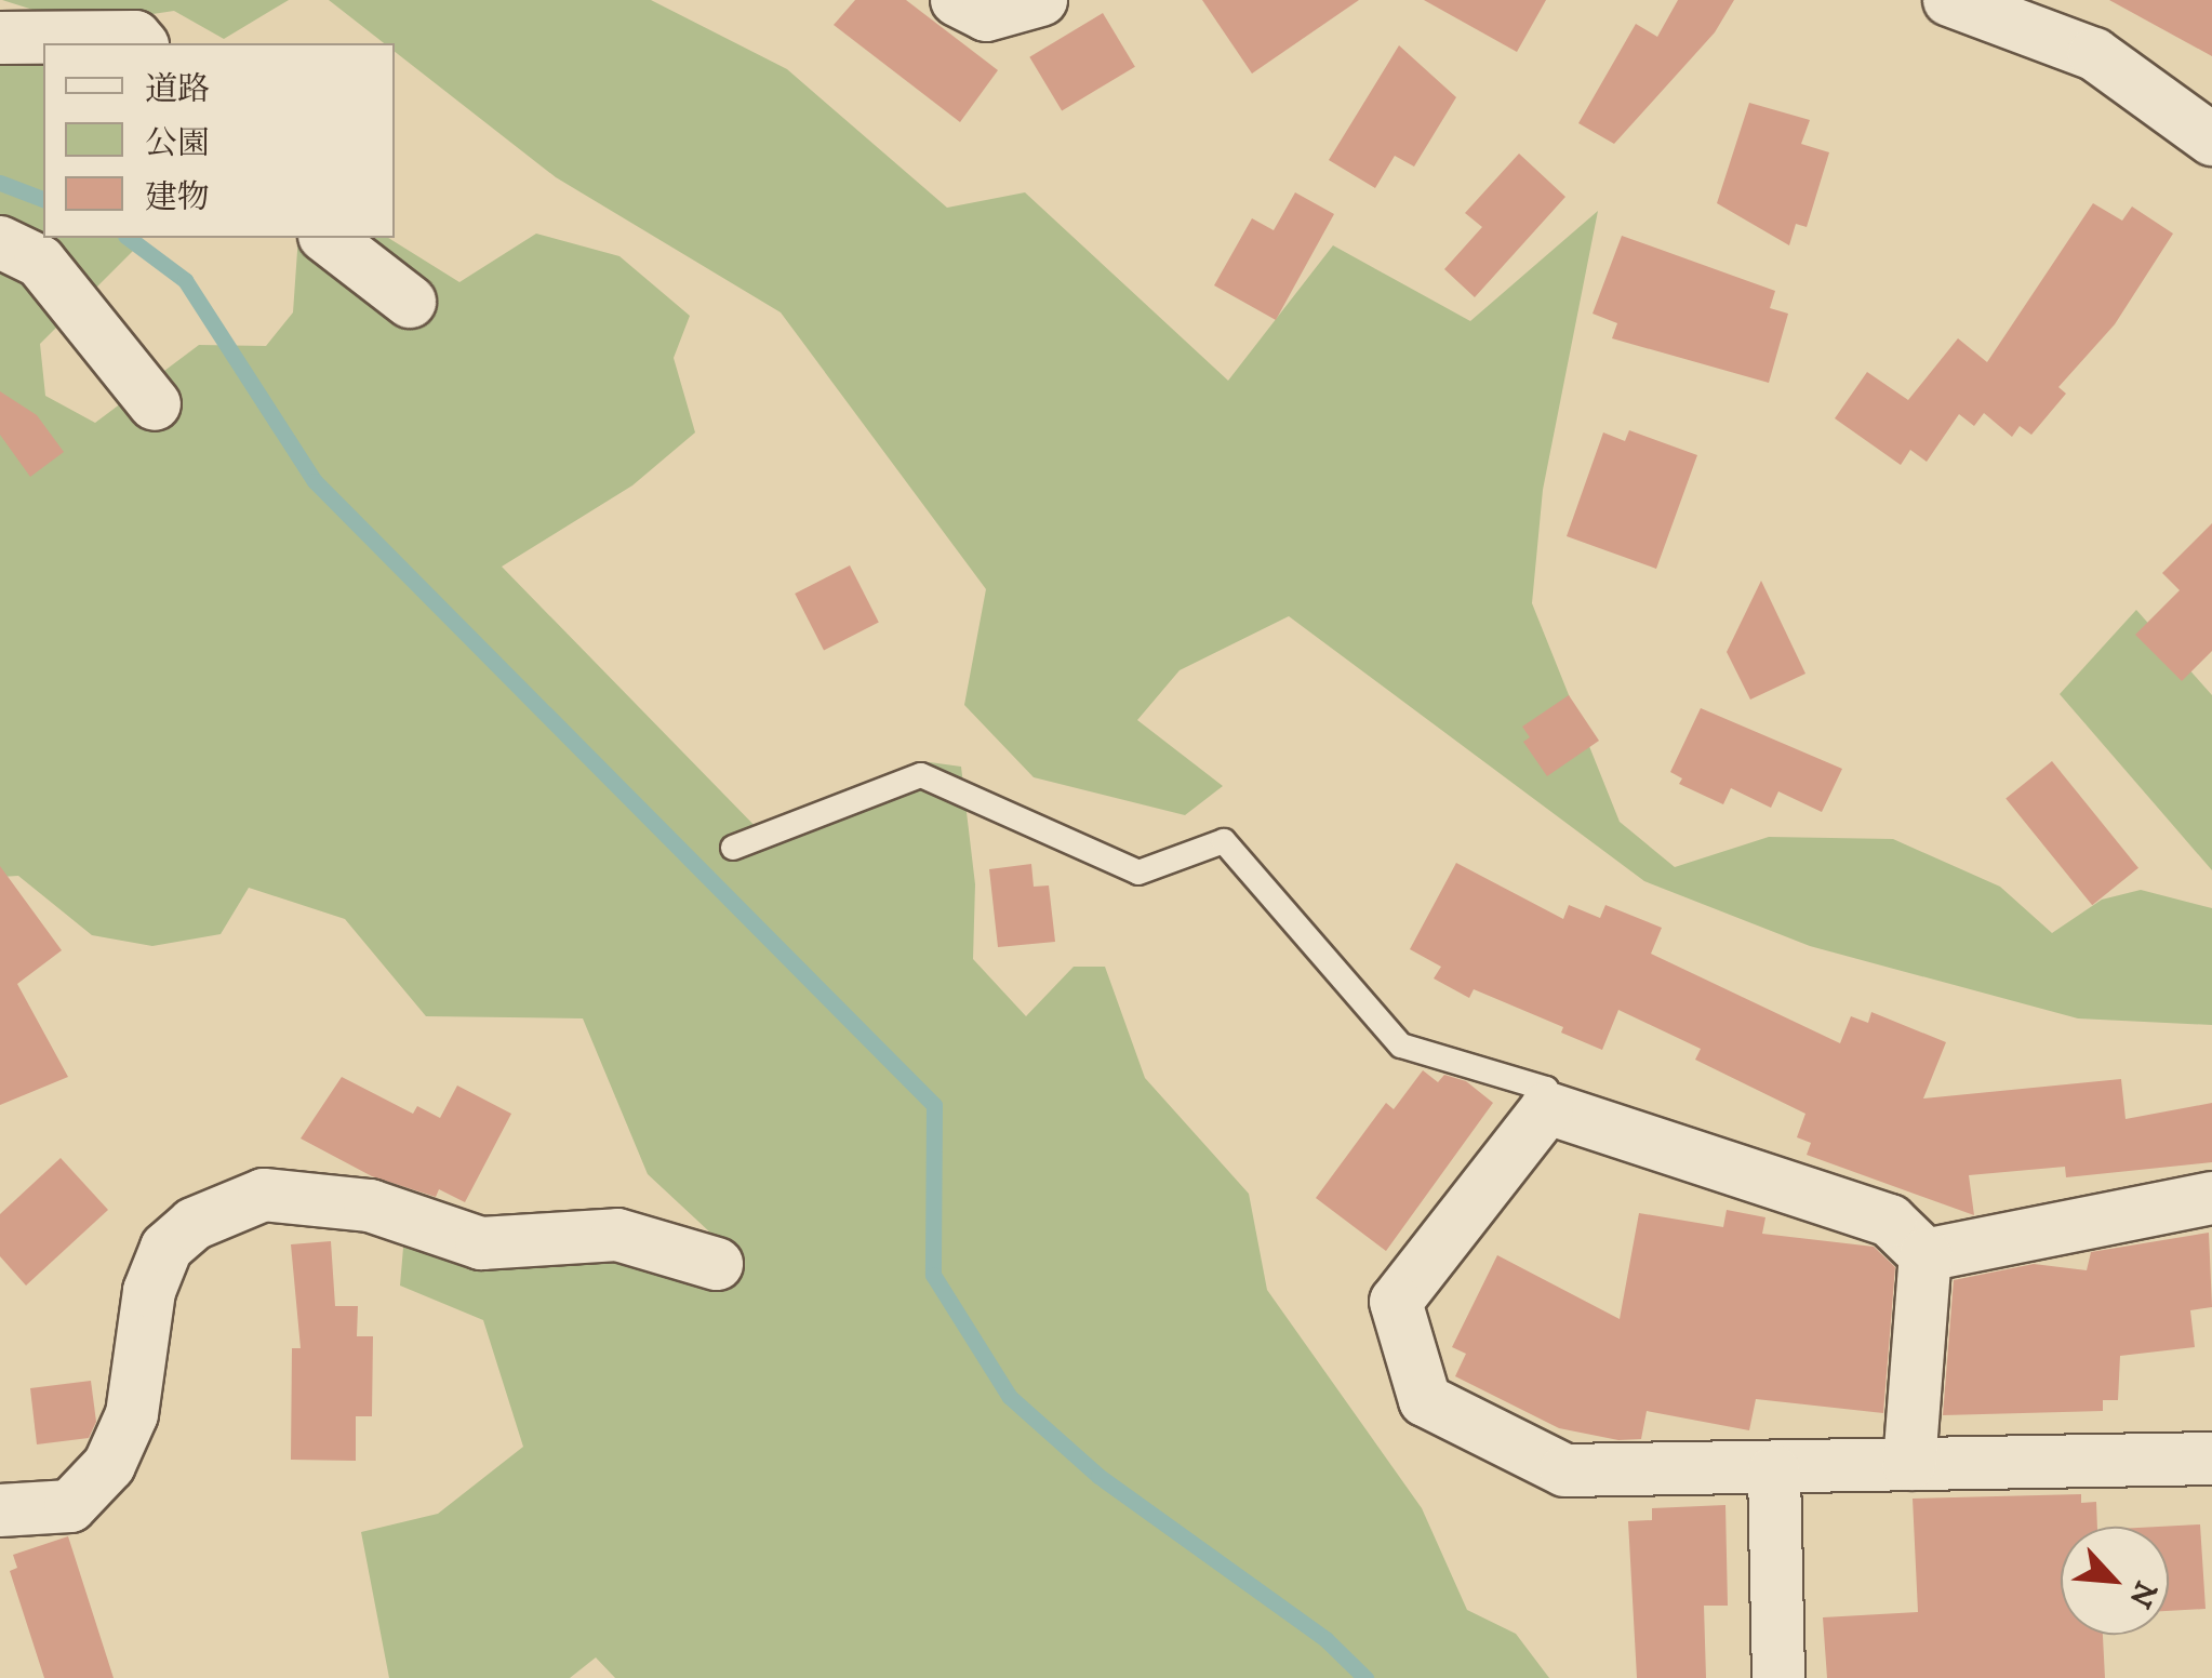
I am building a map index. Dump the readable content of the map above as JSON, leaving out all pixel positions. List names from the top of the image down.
{
  "legend": ["道路", "公園", "建物"],
  "north": "bottom right"
}
